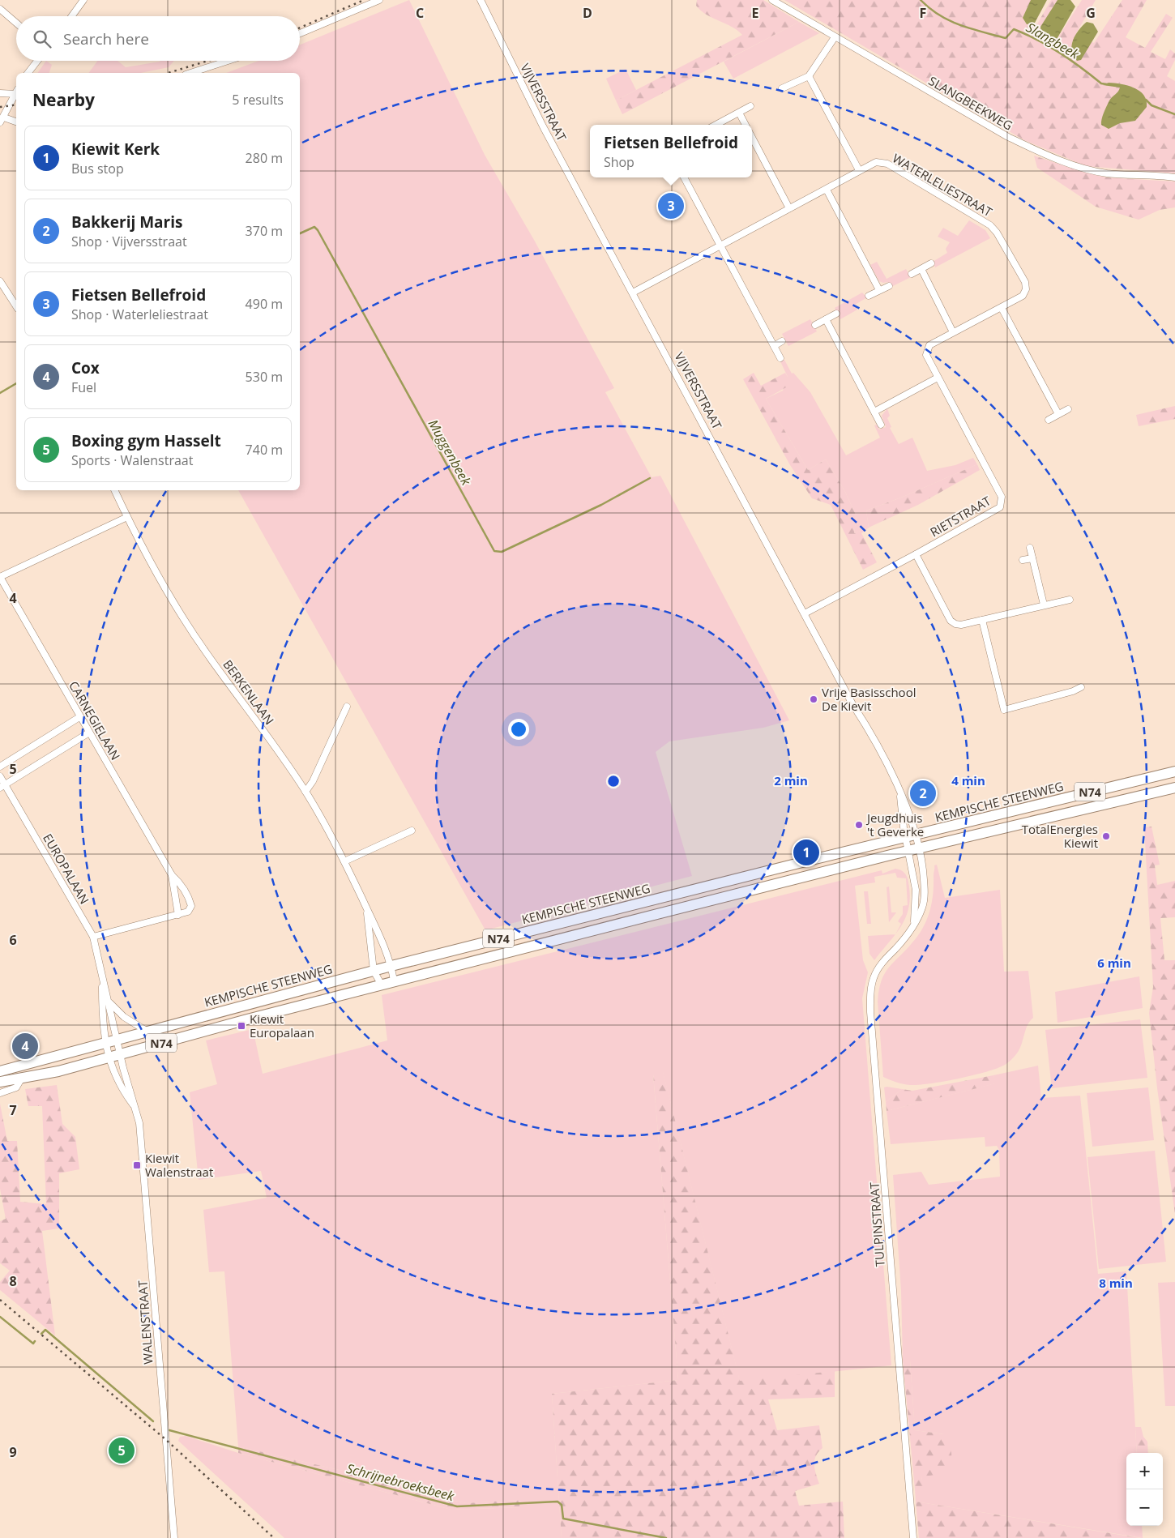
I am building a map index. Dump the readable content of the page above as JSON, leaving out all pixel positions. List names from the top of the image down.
{
  "streets": {
    "main road": ["N74", "KEMPISCHE STEENWEG"],
    "street": [
      "VIJVERSSTRAAT",
      "SLANGBEEKWEG",
      "WATERLELIESTRAAT",
      "RIETSTRAAT",
      "BERKENLAAN",
      "CARNEGIELAAN",
      "EUROPALAAN",
      "TULPINSTRAAT",
      "WALENSTRAAT"
    ]
  },
  "crossings": [
    ["VIJVERSSTRAAT", "WATERLELIESTRAAT"],
    ["VIJVERSSTRAAT", "RIETSTRAAT"],
    ["VIJVERSSTRAAT", "N74"],
    ["VIJVERSSTRAAT", "KEMPISCHE STEENWEG"],
    ["VIJVERSSTRAAT", "TULPINSTRAAT"],
    ["WATERLELIESTRAAT", "RIETSTRAAT"],
    ["BERKENLAAN", "N74"],
    ["BERKENLAAN", "KEMPISCHE STEENWEG"],
    ["N74", "EUROPALAAN"],
    ["N74", "TULPINSTRAAT"],
    ["N74", "WALENSTRAAT"],
    ["KEMPISCHE STEENWEG", "EUROPALAAN"],
    ["KEMPISCHE STEENWEG", "TULPINSTRAAT"],
    ["KEMPISCHE STEENWEG", "WALENSTRAAT"],
    ["EUROPALAAN", "WALENSTRAAT"]
  ],
  "water": ["Slangbeek", "Muggenbeek", "Schrijnebroeksbeek"],
  "places": {
    "other": ["Vrije Basisschool De Kievit", "Jeugdhuis 't Geverke", "TotalEnergies Kiewit"],
    "transit": ["Kiewit Europalaan", "Kiewit Walenstraat"]
  },
  "page": {
    "search": "Search here",
    "heading": ["Nearby", "5 results"],
    "popup": ["Fietsen Bellefroid", "Shop"],
    "list": [
      {
        "mark": "1",
        "name": "Kiewit Kerk",
        "note": "Bus stop",
        "value": "280 m"
      },
      {
        "mark": "2",
        "name": "Bakkerij Maris",
        "note": "Shop · Vijversstraat",
        "value": "370 m"
      },
      {
        "mark": "3",
        "name": "Fietsen Bellefroid",
        "note": "Shop · Waterleliestraat",
        "value": "490 m"
      },
      {
        "mark": "4",
        "name": "Cox",
        "note": "Fuel",
        "value": "530 m"
      },
      {
        "mark": "5",
        "name": "Boxing gym Hasselt",
        "note": "Sports · Walenstraat",
        "value": "740 m"
      }
    ],
    "pins": [
      "3",
      "2",
      "1",
      "4",
      "5"
    ],
    "map_buttons": ["+", "−"]
  },
  "grid": {
    "columns": [
      "C",
      "D",
      "E",
      "F",
      "G"
    ],
    "rows": [
      "4",
      "5",
      "6",
      "7",
      "8",
      "9"
    ]
  },
  "rings": [
    "2 min",
    "4 min",
    "6 min",
    "8 min"
  ]
}
